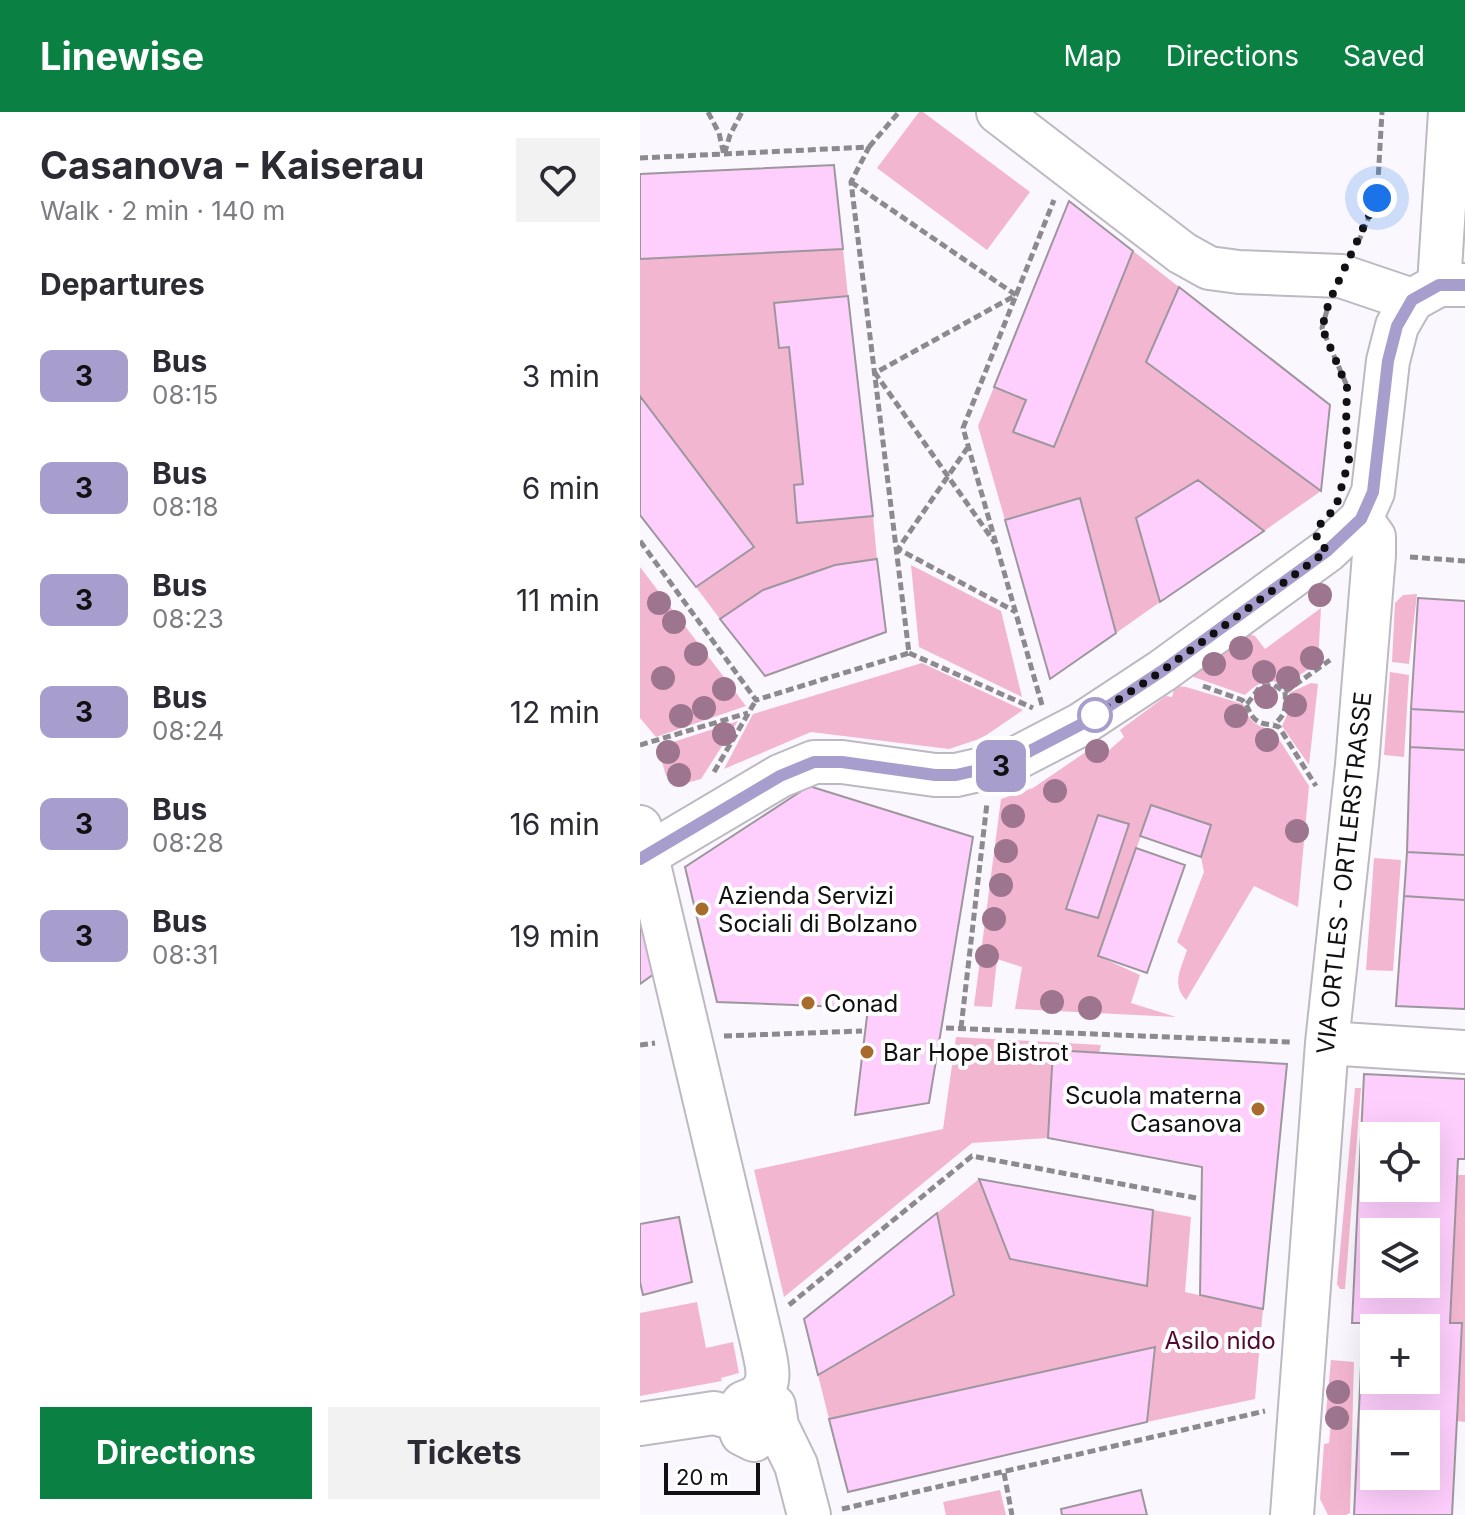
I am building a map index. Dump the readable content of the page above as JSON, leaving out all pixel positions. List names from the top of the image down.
{
  "streets": {
    "street": ["VIA ORTLES - ORTLERSTRASSE"]
  },
  "parks": ["Asilo nido"],
  "places": [
    "Azienda Servizi Sociali di Bolzano",
    "Conad",
    "Bar Hope Bistrot",
    "Scuola materna Casanova"
  ],
  "lines": ["bus line 3"],
  "scale_bar": "20 m",
  "page": {
    "header": "Linewise",
    "nav": ["Map", "Directions", "Saved"],
    "heading": [
      ["Casanova - Kaiserau", "Walk · 2 min · 140 m"],
      "Departures"
    ],
    "on_map": "3",
    "list": [
      {
        "mark": "3",
        "name": "Bus",
        "note": "08:15",
        "value": "3 min"
      },
      {
        "mark": "3",
        "name": "Bus",
        "note": "08:18",
        "value": "6 min"
      },
      {
        "mark": "3",
        "name": "Bus",
        "note": "08:23",
        "value": "11 min"
      },
      {
        "mark": "3",
        "name": "Bus",
        "note": "08:24",
        "value": "12 min"
      },
      {
        "mark": "3",
        "name": "Bus",
        "note": "08:28",
        "value": "16 min"
      },
      {
        "mark": "3",
        "name": "Bus",
        "note": "08:31",
        "value": "19 min"
      }
    ],
    "map_buttons": ["+", "−"],
    "buttons": ["Directions", "Tickets"],
    "scale": "20 m"
  }
}
